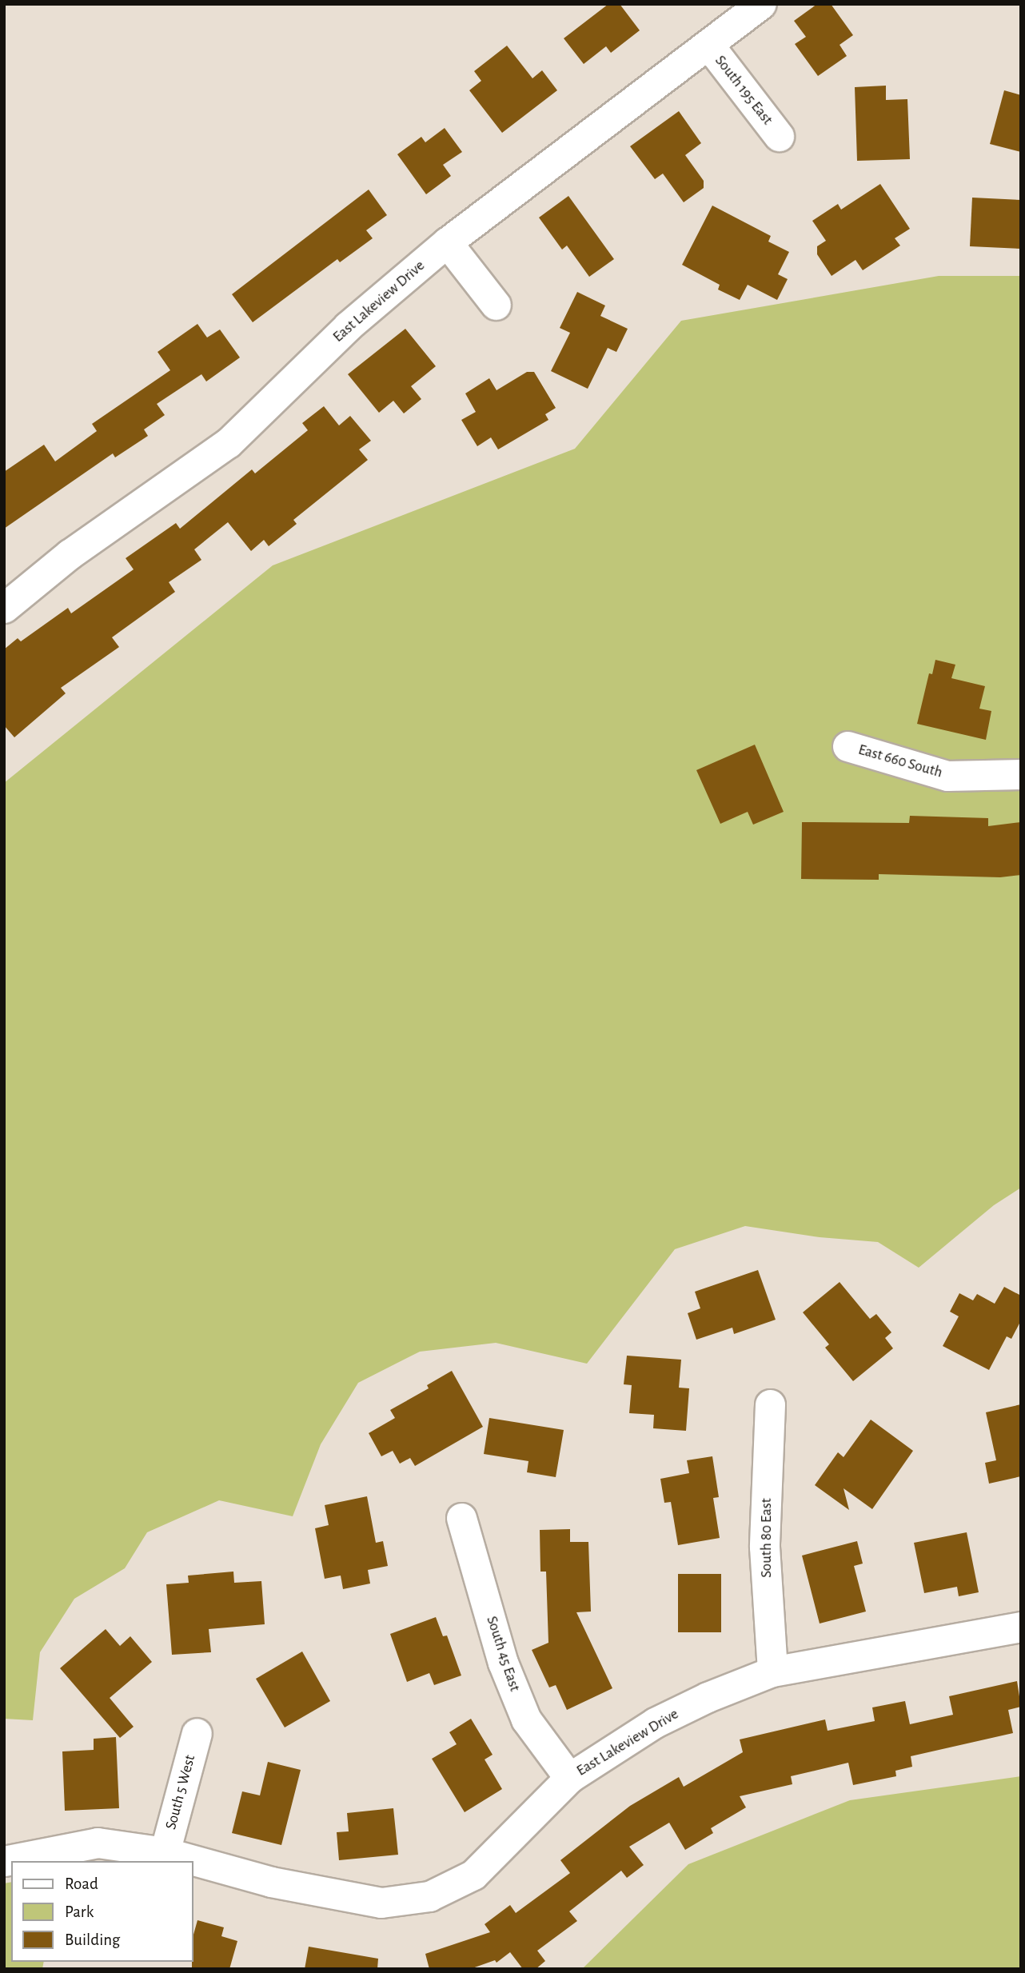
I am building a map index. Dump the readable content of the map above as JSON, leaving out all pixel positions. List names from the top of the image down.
{
  "streets": {
    "street": [
      "South 195 East",
      "East Lakeview Drive",
      "East 660 South",
      "South 80 East",
      "South 45 East",
      "South 5 West"
    ]
  },
  "crossings": [
    ["South 195 East", "East Lakeview Drive"],
    ["East Lakeview Drive", "South 80 East"],
    ["East Lakeview Drive", "South 45 East"],
    ["East Lakeview Drive", "South 5 West"]
  ],
  "legend": ["Road", "Park", "Building"]
}
